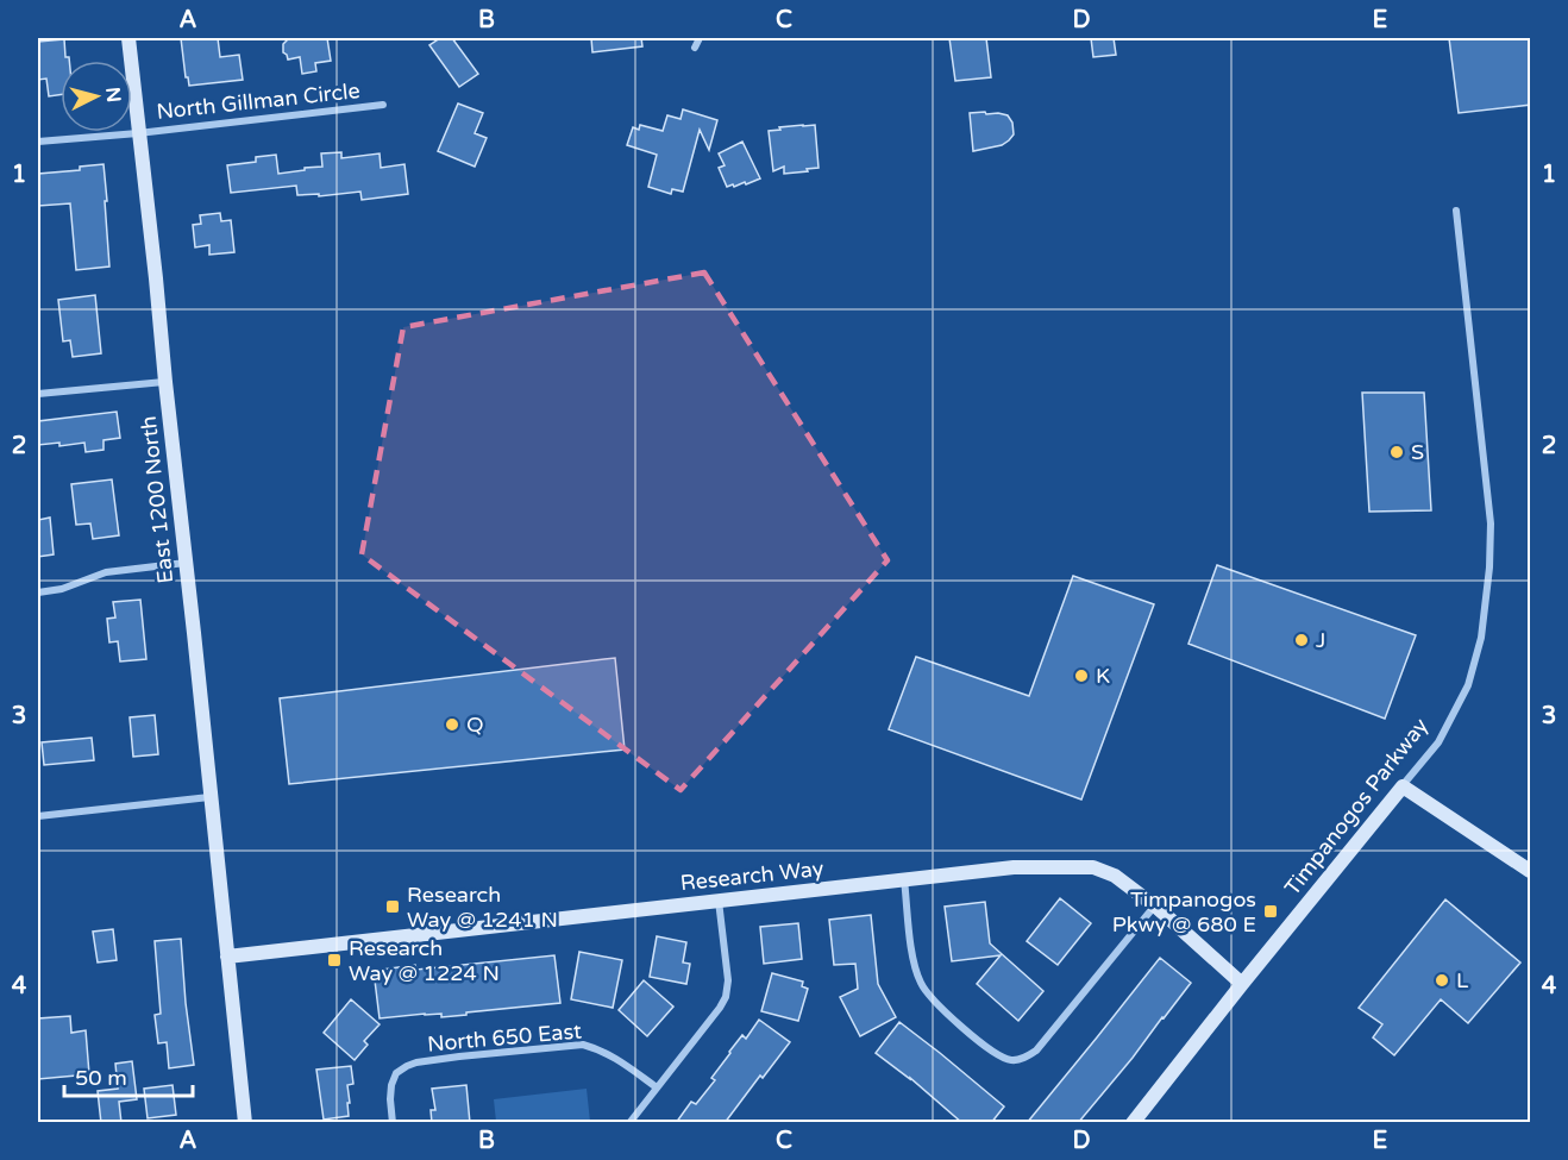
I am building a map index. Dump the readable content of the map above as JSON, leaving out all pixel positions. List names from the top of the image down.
{
  "streets": {
    "street": [
      "North Gillman Circle",
      "East 1200 North",
      "Timpanogos Parkway",
      "Research Way",
      "North 650 East"
    ]
  },
  "crossings": [
    ["North Gillman Circle", "East 1200 North"],
    ["East 1200 North", "Research Way"],
    ["Timpanogos Parkway", "Research Way"]
  ],
  "places": {
    "other": [
      "S",
      "J",
      "K",
      "Q",
      "L"
    ],
    "transit": ["Research Way @ 1241 N", "Timpanogos Pkwy @ 680 E", "Research Way @ 1224 N"]
  },
  "scale_bar": "50 m",
  "north": "right",
  "grid": {
    "columns": [
      "A",
      "B",
      "C",
      "D",
      "E"
    ],
    "rows": [
      "1",
      "2",
      "3",
      "4"
    ]
  }
}
